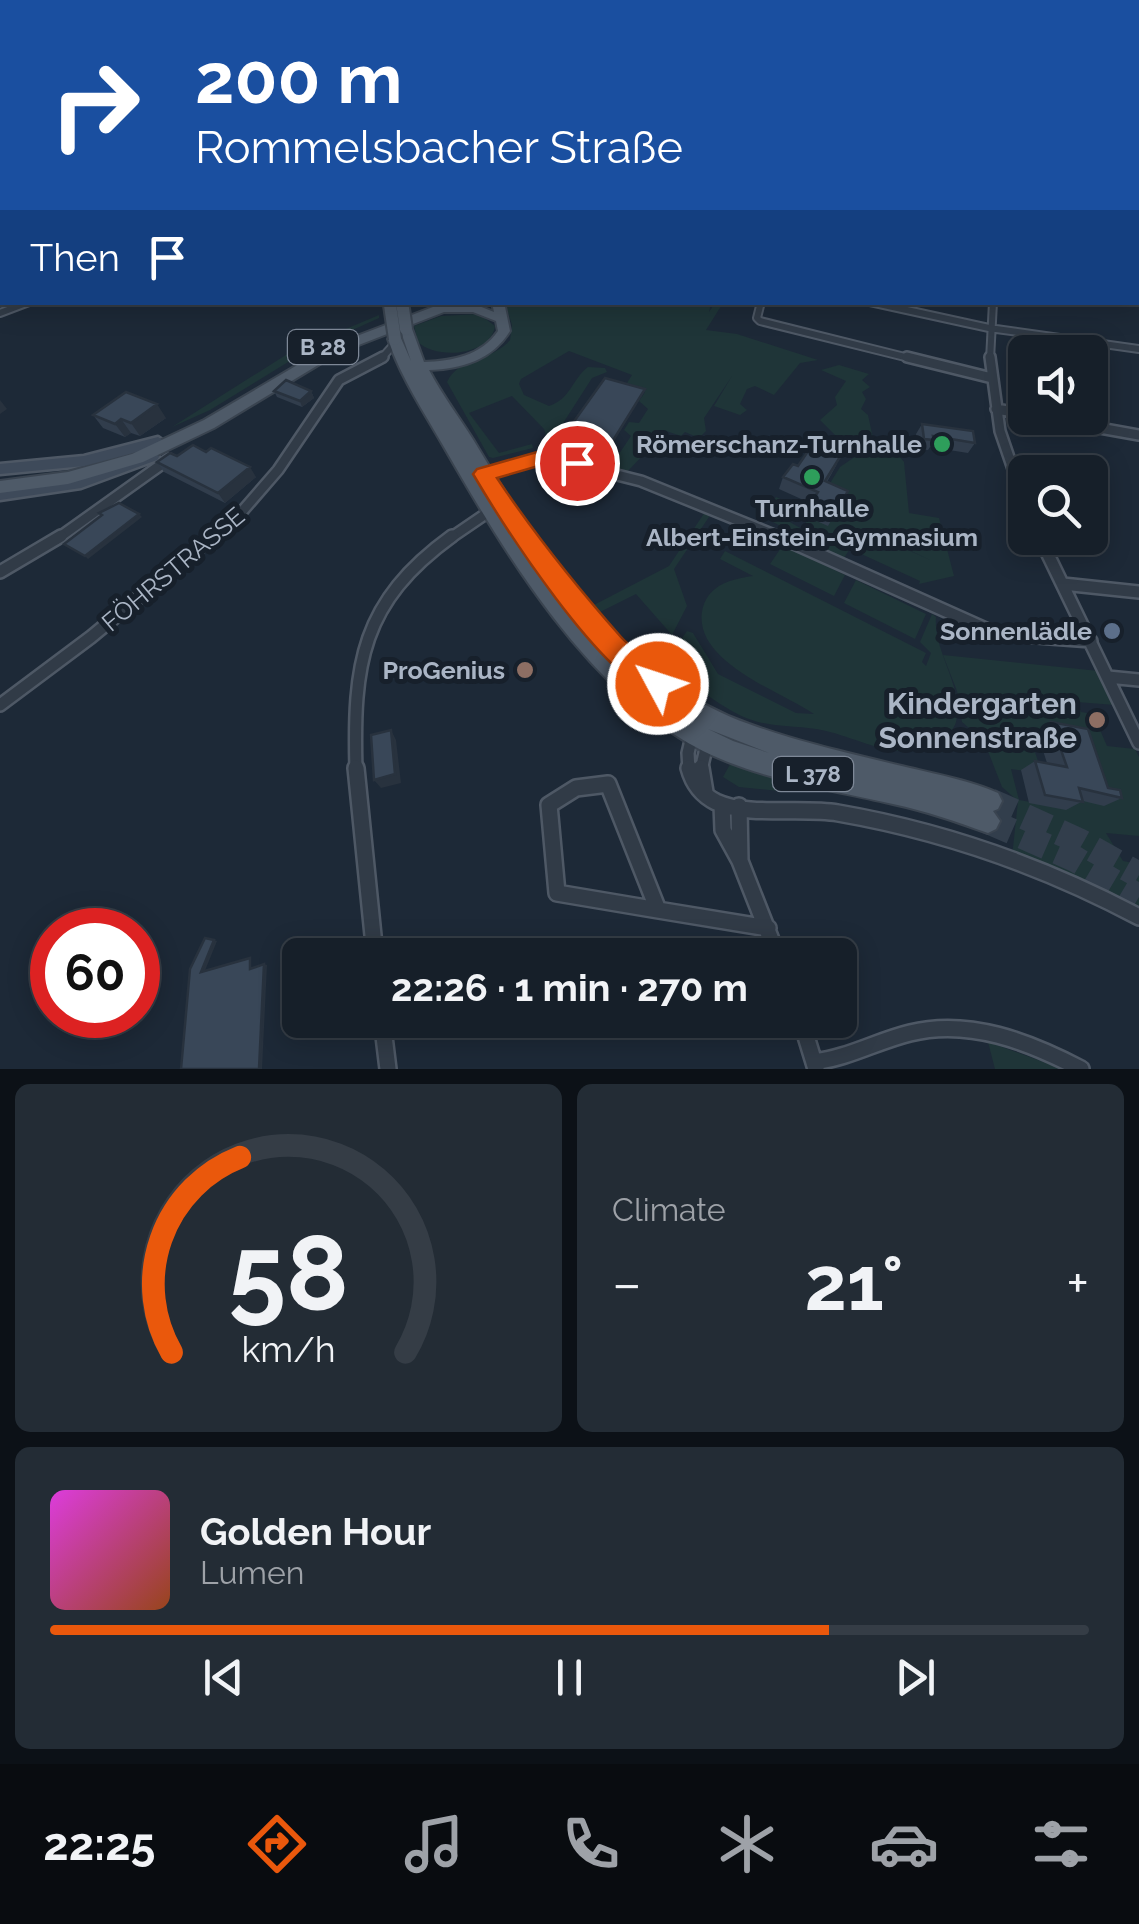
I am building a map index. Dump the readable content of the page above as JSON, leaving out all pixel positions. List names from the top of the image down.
{
  "streets": {
    "main road": ["B 28", "L 378"],
    "street": ["FÖHRSTRASSE"]
  },
  "crossings": [
    ["B 28", "FÖHRSTRASSE"],
    ["B 28", "L 378"],
    ["FÖHRSTRASSE", "L 378"]
  ],
  "places": [
    "Römerschanz-Turnhalle",
    "Turnhalle Albert-Einstein-Gymnasium",
    "Sonnenlädle",
    "ProGenius",
    "Kindergarten Sonnenstraße"
  ],
  "page": {
    "turn": ["200 m", "Rommelsbacher Straße"],
    "then": "Then",
    "limit": "60",
    "trip": "22:26 · 1 min · 270 m",
    "tile": "Climate",
    "heat": ["−", "21°", "+"],
    "song": ["Golden Hour", "Lumen"],
    "tabs": "22:25",
    "gauge": ["58", "km/h"]
  }
}
